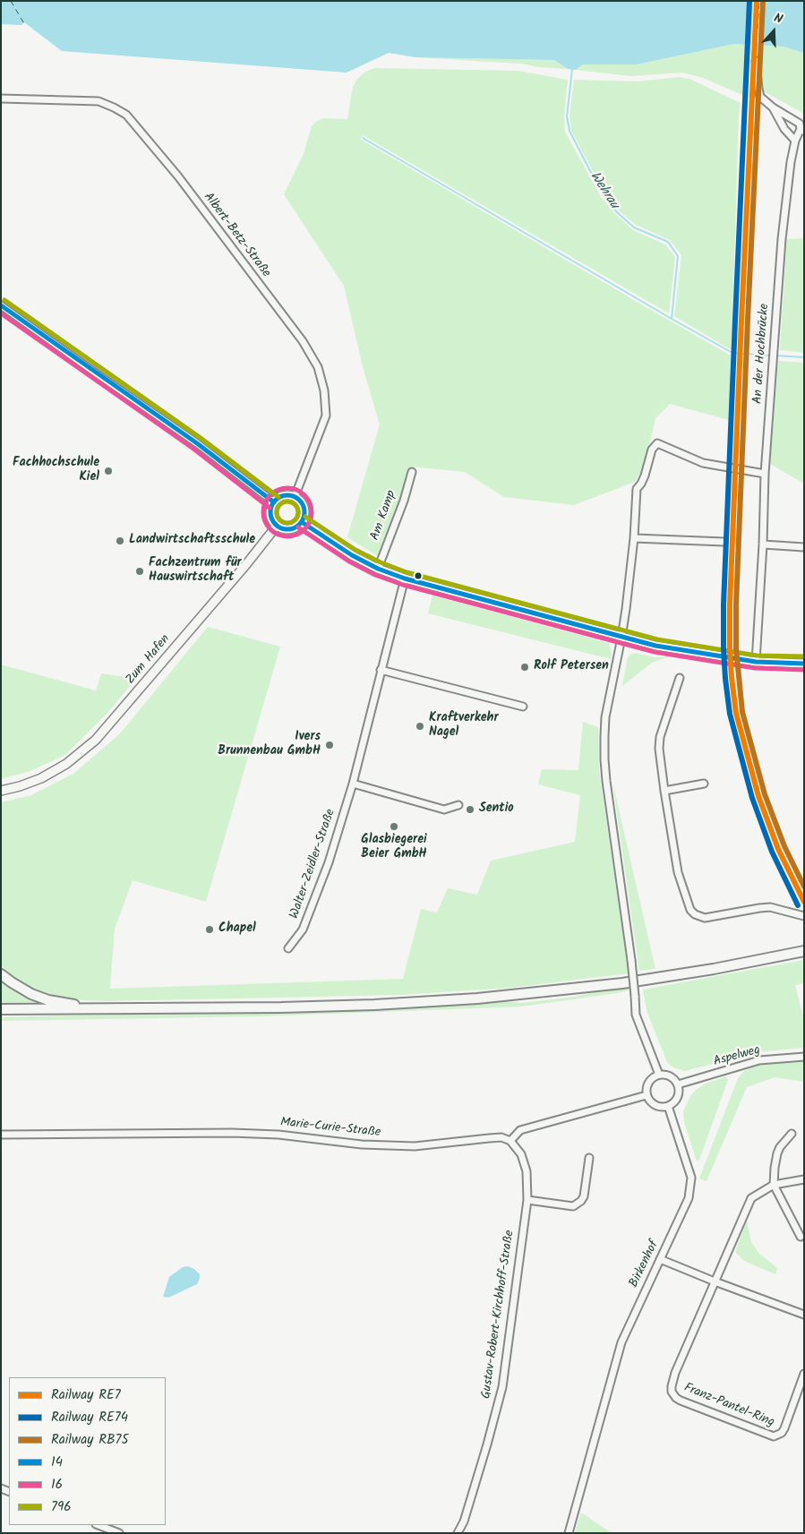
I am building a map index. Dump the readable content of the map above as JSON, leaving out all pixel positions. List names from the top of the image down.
{
  "streets": {
    "main road": ["Zum Hafen"],
    "street": [
      "Albert-Betz-Straße",
      "An der Hochbrücke",
      "Am Kamp",
      "Walter-Zeidler-Straße",
      "Aspelweg",
      "Marie-Curie-Straße",
      "Birkenhof",
      "Gustav-Robert-Kirchhoff-Straße",
      "Franz-Pantel-Ring"
    ]
  },
  "crossings": [
    ["Albert-Betz-Straße", "Zum Hafen"],
    ["Aspelweg", "Birkenhof"],
    ["Marie-Curie-Straße", "Gustav-Robert-Kirchhoff-Straße"]
  ],
  "water": ["Wehrau"],
  "places": [
    "Fachhochschule Kiel",
    "Landwirtschaftsschule",
    "Fachzentrum für Hauswirtschaft",
    "Rolf Petersen",
    "Kraftverkehr Nagel",
    "Ivers Brunnenbau GmbH",
    "Sentio",
    "Glasbiegerei Beier GmbH",
    "Chapel"
  ],
  "lines": [
    "rail line RE7",
    "rail line RE74",
    "rail line RB75",
    "transit line 796",
    "transit line 14",
    "transit line 16"
  ],
  "legend": [
    "Railway RE7",
    "Railway RE74",
    "Railway RB75",
    "14",
    "16",
    "796"
  ],
  "north": "top"
}
